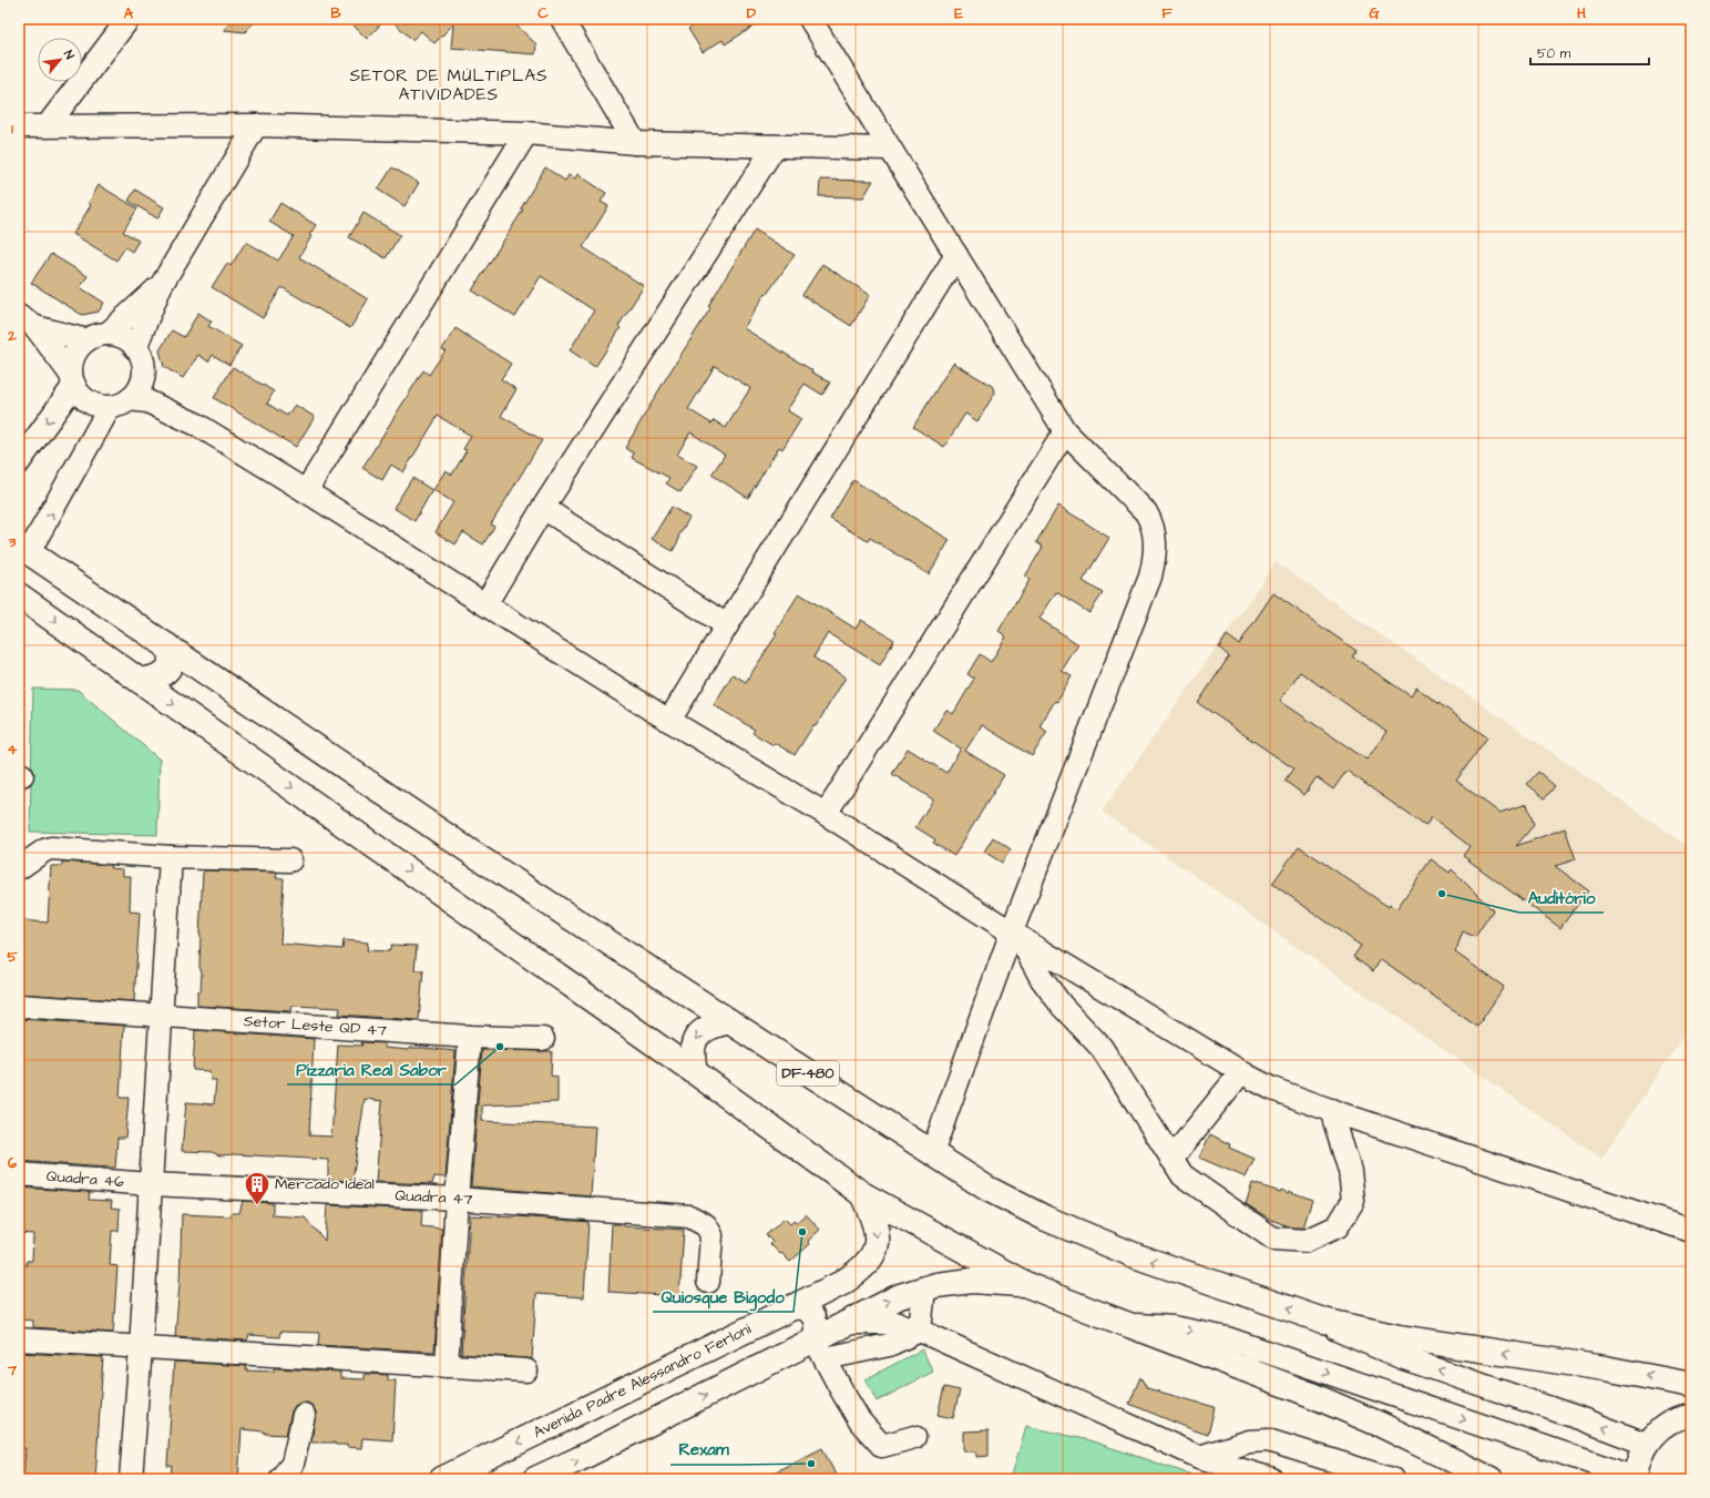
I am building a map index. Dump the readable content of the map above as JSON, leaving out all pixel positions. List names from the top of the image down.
{
  "streets": {
    "main road": ["DF-480", "Avenida Padre Alessandro Ferloni"],
    "street": ["Setor Leste QD 47", "Quadra 46", "Quadra 47"]
  },
  "crossings": [
    ["Quadra 46", "Quadra 47"]
  ],
  "districts": ["SETOR DE MÚLTIPLAS ATIVIDADES"],
  "places": {
    "other": [
      "Auditório",
      "Pizzaria Real Sabor",
      "Quiosque Bigodo",
      "Rexam"
    ],
    "building": ["Mercado Ideal"]
  },
  "scale_bar": "50 m",
  "north": "top right",
  "grid": {
    "columns": [
      "A",
      "B",
      "C",
      "D",
      "E",
      "F",
      "G",
      "H"
    ],
    "rows": [
      "1",
      "2",
      "3",
      "4",
      "5",
      "6",
      "7"
    ]
  }
}
